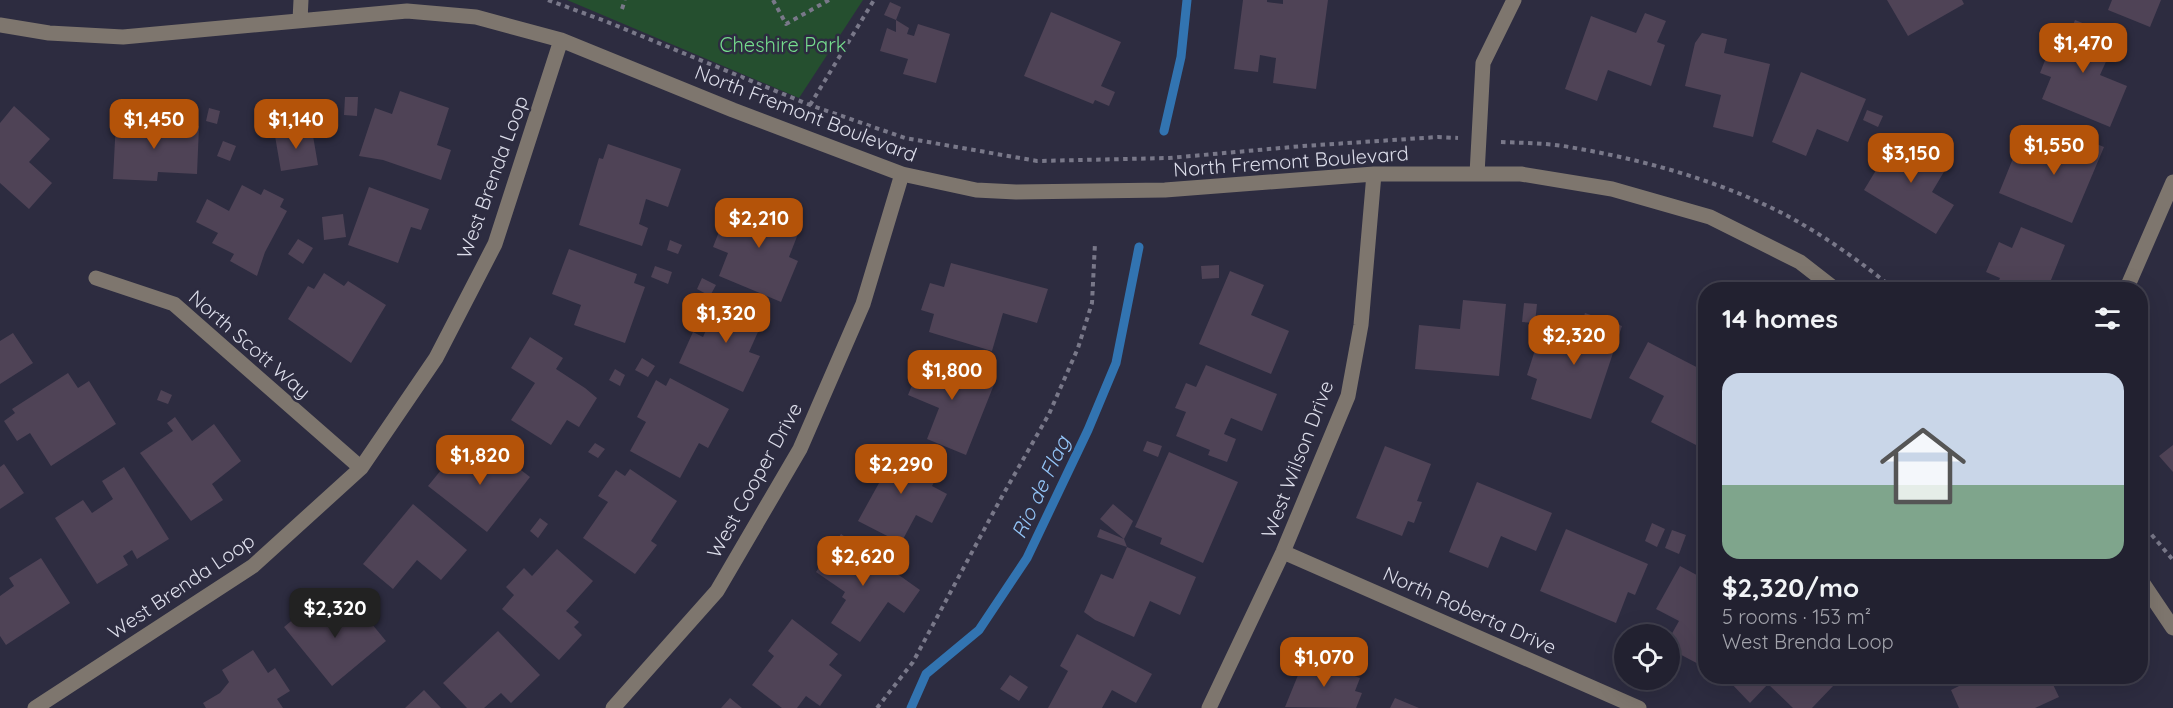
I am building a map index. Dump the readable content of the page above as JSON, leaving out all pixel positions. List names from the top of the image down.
{
  "streets": {
    "street": [
      "North Fremont Boulevard",
      "West Brenda Loop",
      "North Scott Way",
      "West Wilson Drive",
      "West Cooper Drive",
      "North Roberta Drive"
    ]
  },
  "crossings": [
    ["North Fremont Boulevard", "West Brenda Loop"],
    ["North Fremont Boulevard", "West Wilson Drive"],
    ["North Fremont Boulevard", "West Cooper Drive"],
    ["West Brenda Loop", "North Scott Way"],
    ["West Wilson Drive", "North Roberta Drive"]
  ],
  "water": ["Rio de Flag"],
  "parks": ["Cheshire Park"],
  "page": {
    "price": [
      "$1,470",
      "$1,450",
      "$1,140",
      "$1,550",
      "$3,150",
      "$2,210",
      "$1,320",
      "$2,320",
      "$1,800",
      "$1,820",
      "$2,290",
      "$2,620",
      "$2,320",
      "$1,070"
    ],
    "heading": "14 homes",
    "list": [
      {
        "name": "$2,320/mo",
        "note": "5 rooms · 153 m² · West Brenda Loop"
      }
    ]
  }
}
